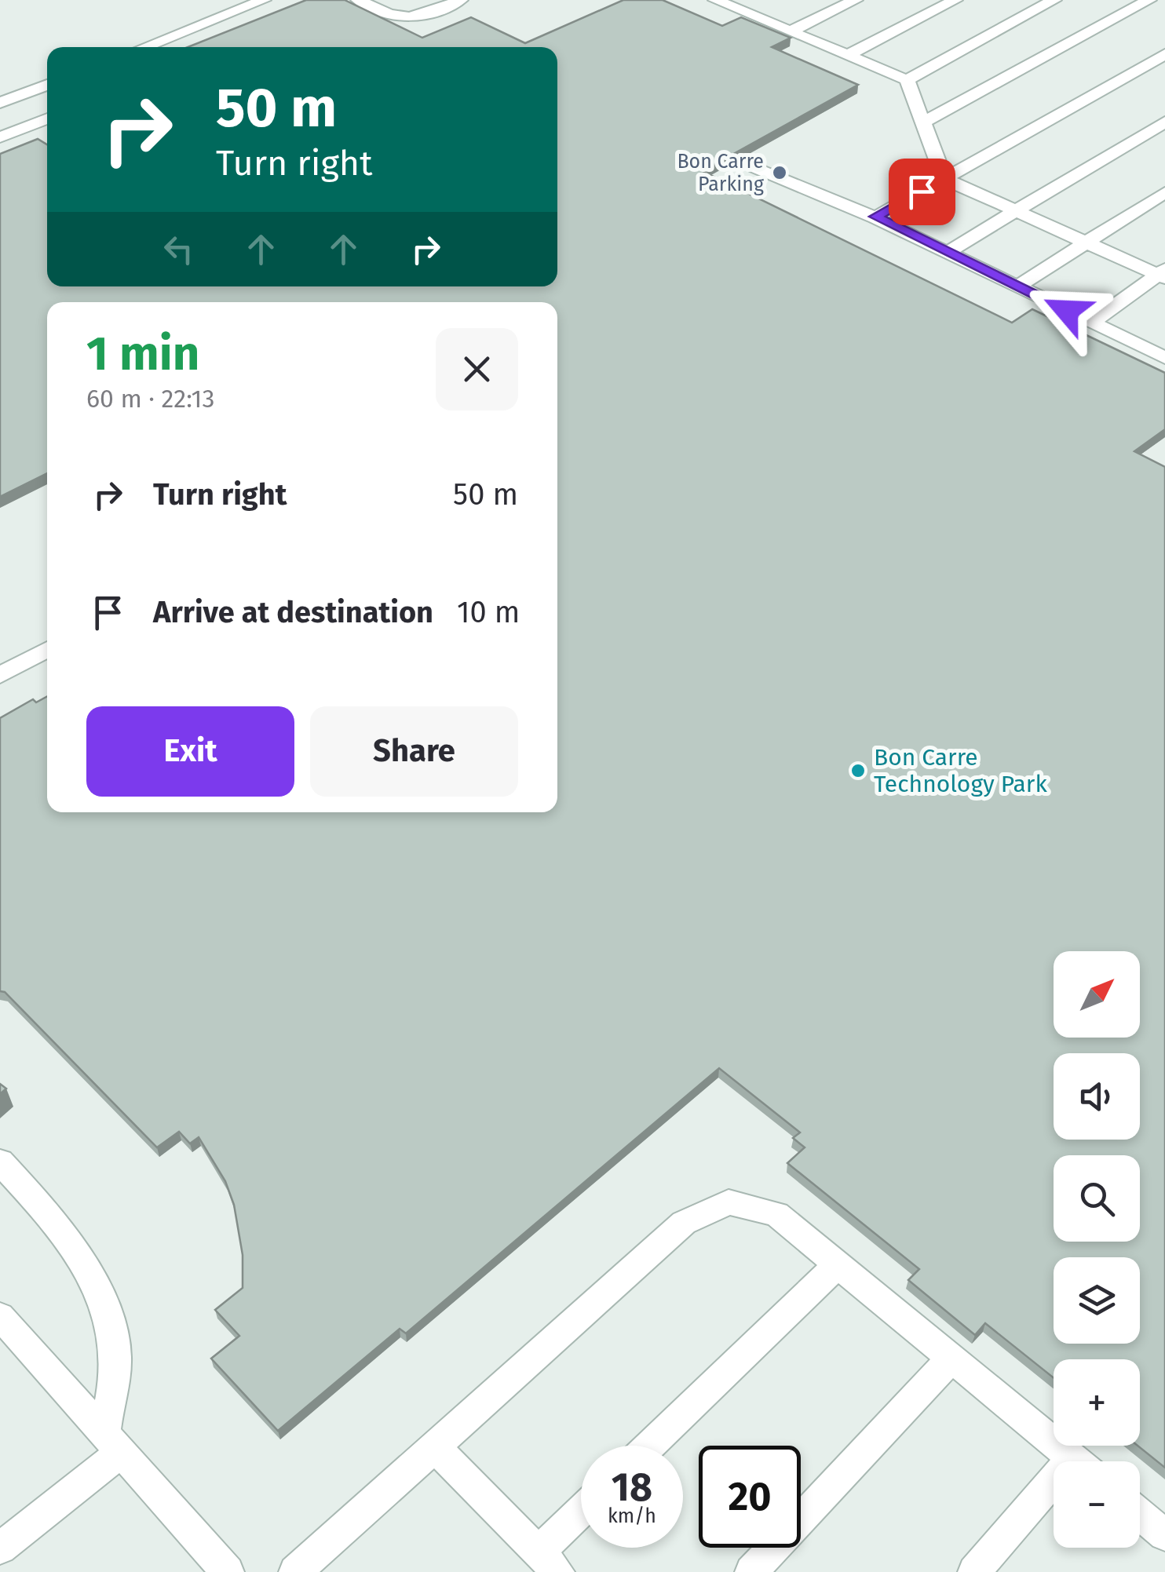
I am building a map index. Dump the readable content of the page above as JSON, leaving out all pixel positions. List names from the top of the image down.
{
  "places": ["Bon Carre Parking", "Bon Carre Technology Park"],
  "north": "top right",
  "page": {
    "turn": ["50 m", "Turn right"],
    "heading": ["1 min", "60 m · 22:13"],
    "list": [
      {
        "name": "Turn right",
        "value": "50 m"
      },
      {
        "name": "Arrive at destination",
        "value": "10 m"
      }
    ],
    "buttons": ["Exit", "Share"],
    "map_buttons": ["+", "−"],
    "speed": "18 km/h",
    "limit": "20"
  }
}
